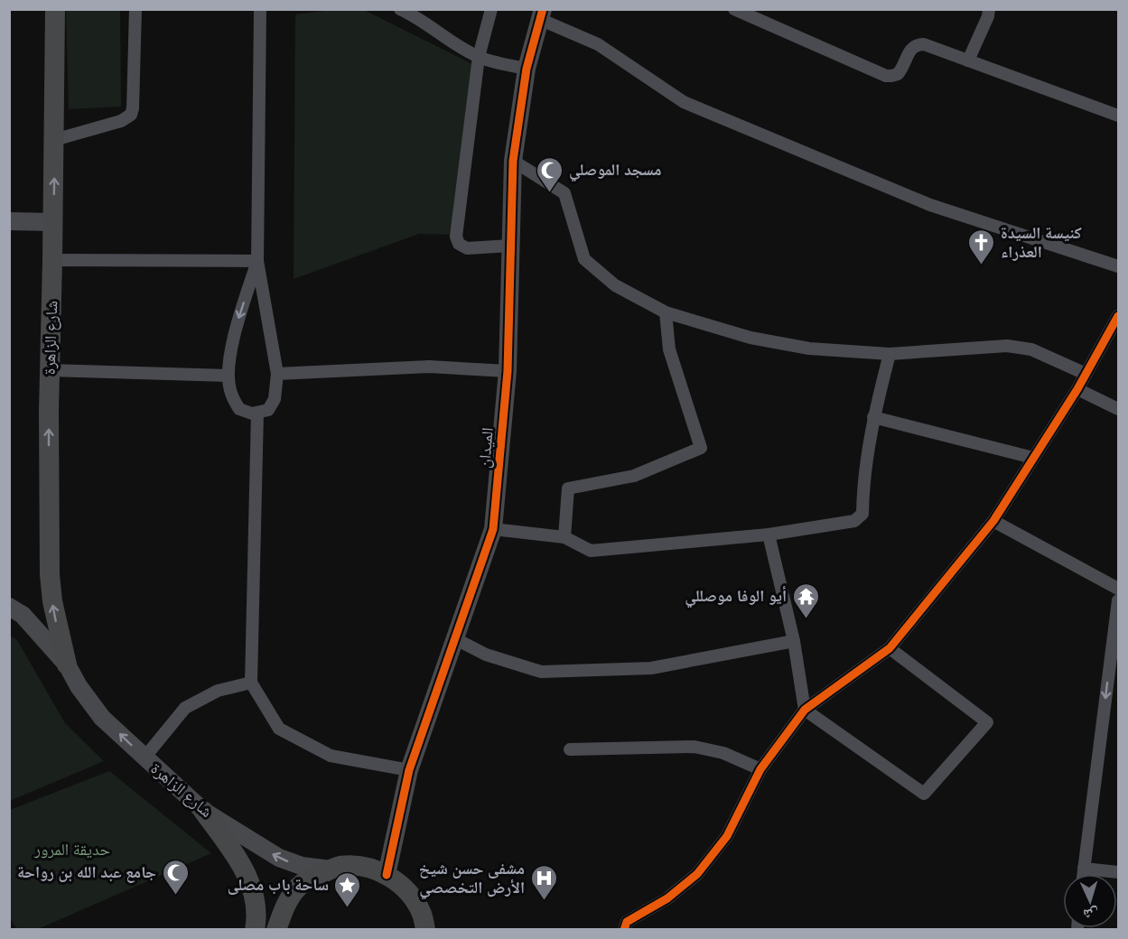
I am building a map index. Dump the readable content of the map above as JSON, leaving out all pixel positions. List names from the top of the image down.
{
  "streets": {
    "main road": ["شارع الزاهرة"],
    "street": ["الميدان"]
  },
  "one_way": ["شارع الزاهرة"],
  "parks": ["حديقة المرور"],
  "places": {
    "mosque": ["مسجد الموصلي", "جامع عبد الله بن رواحة"],
    "church": ["كنيسة السيدة العذراء"],
    "temple": ["أيو الوفا موصللي"],
    "hospital": ["مشفى حسن شيخ الأرض التخصصي"],
    "place": ["ساحة باب مصلى"]
  },
  "north": "bottom"
}
